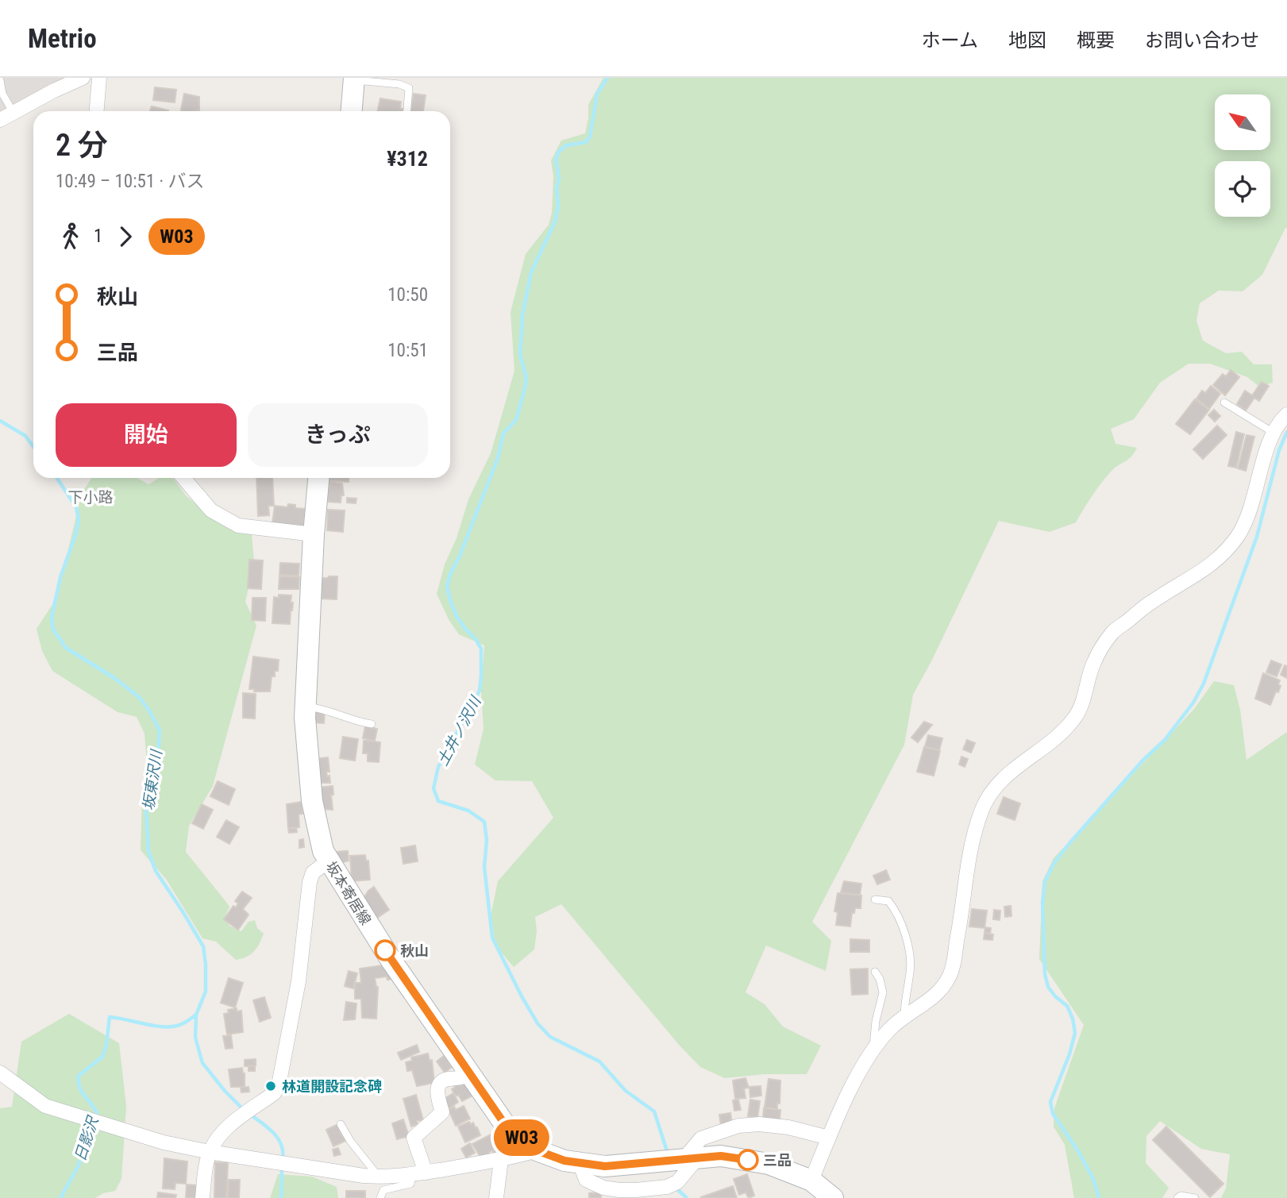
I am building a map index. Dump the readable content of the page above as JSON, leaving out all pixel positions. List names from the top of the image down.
{
  "streets": {
    "main road": ["坂本寄居線"]
  },
  "districts": ["下小路"],
  "water": ["土井ノ沢川", "坂東沢川", "日影沢"],
  "places": ["秋山", "林道開設記念碑", "三品"],
  "lines": ["bus line W03"],
  "north": "top left",
  "page": {
    "header": "Metrio",
    "nav": [
      "ホーム",
      "地図",
      "概要",
      "お問い合わせ"
    ],
    "on_map": "W03",
    "heading": ["2 分", "10:49 – 10:51 · バス", "¥312"],
    "legs": ["1", "W03"],
    "list": [
      {
        "name": "秋山",
        "value": "10:50"
      },
      {
        "name": "三品",
        "value": "10:51"
      }
    ],
    "buttons": ["開始", "きっぷ"]
  }
}
